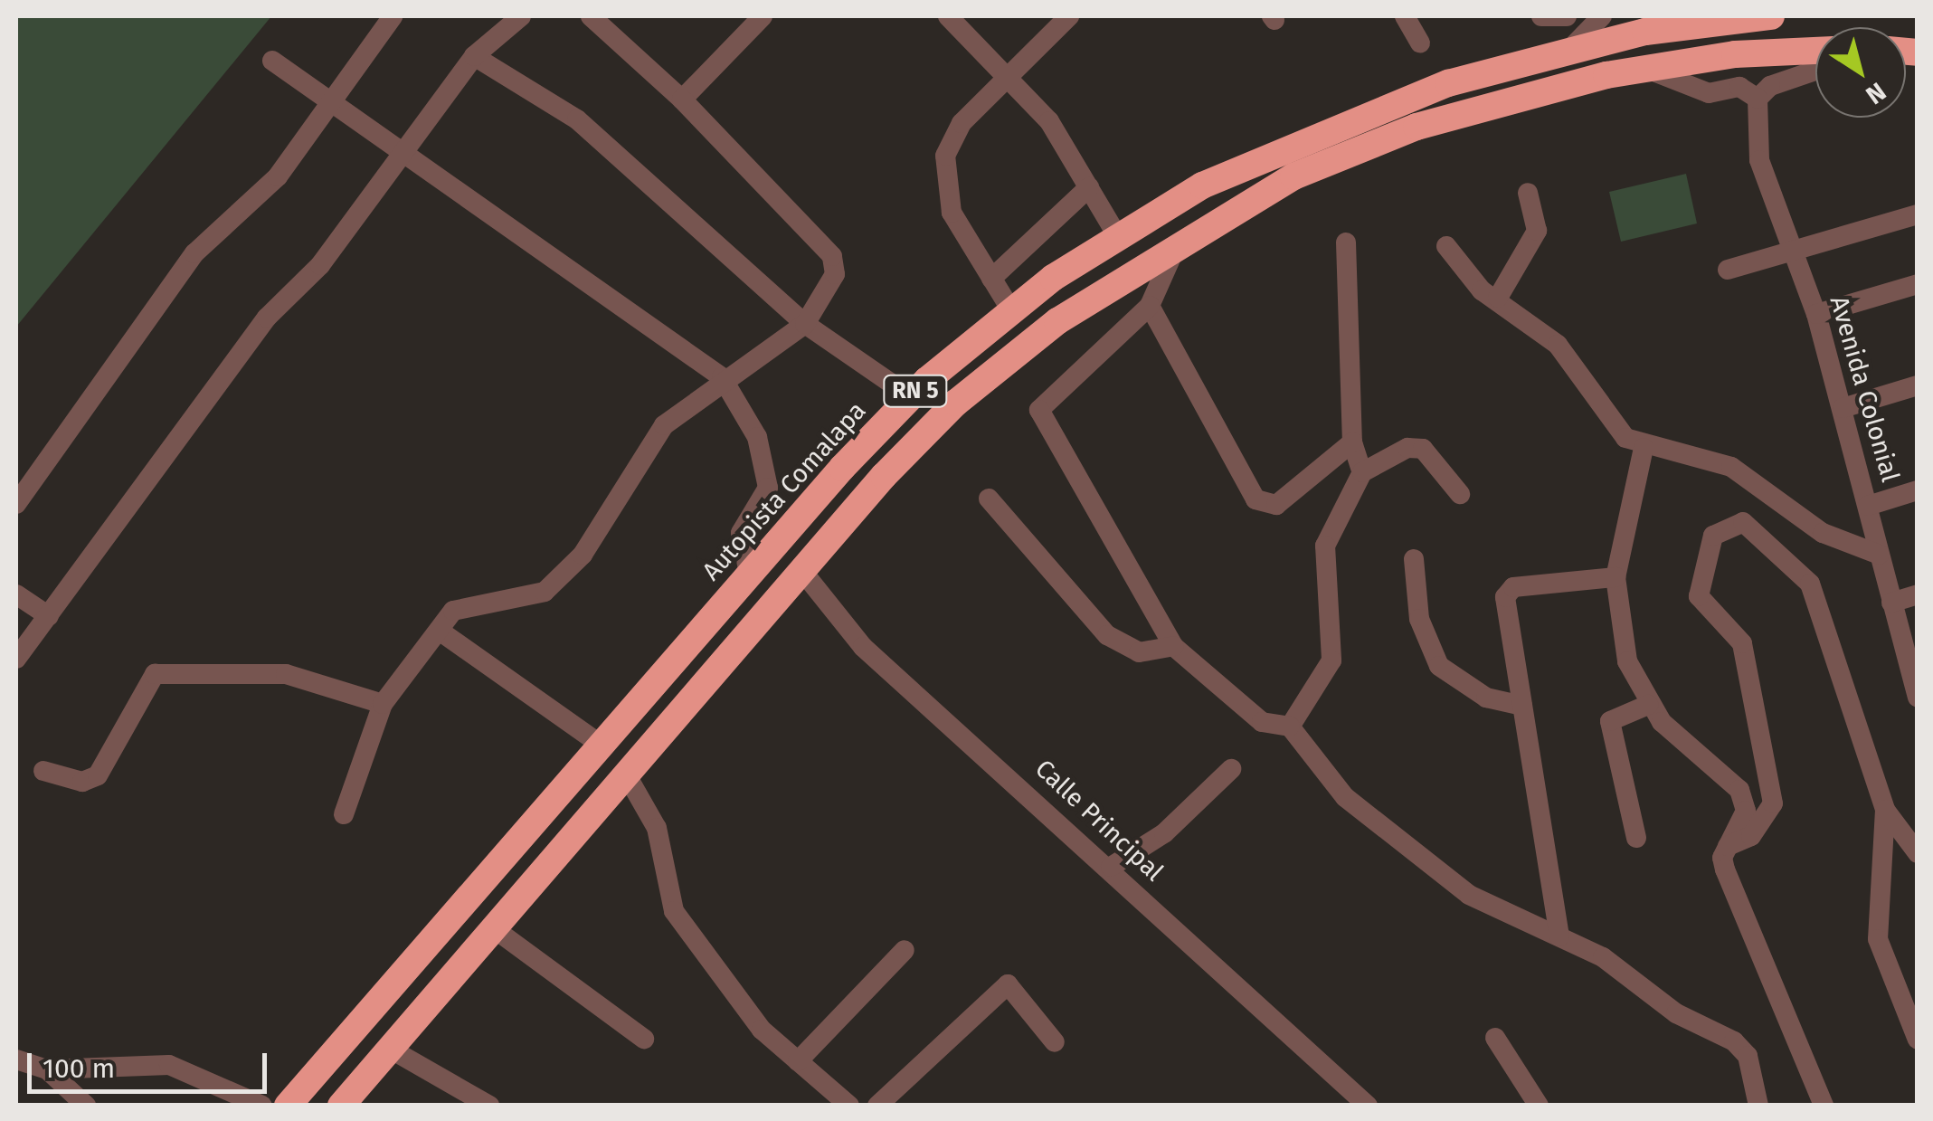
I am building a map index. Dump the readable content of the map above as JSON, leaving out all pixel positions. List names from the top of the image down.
{
  "streets": {
    "highway": ["RN 5", "Autopista Comalapa"],
    "street": ["Avenida Colonial", "Calle Principal"]
  },
  "crossings": [
    ["RN 5", "Calle Principal"]
  ],
  "scale_bar": "100 m",
  "north": "bottom right"
}
